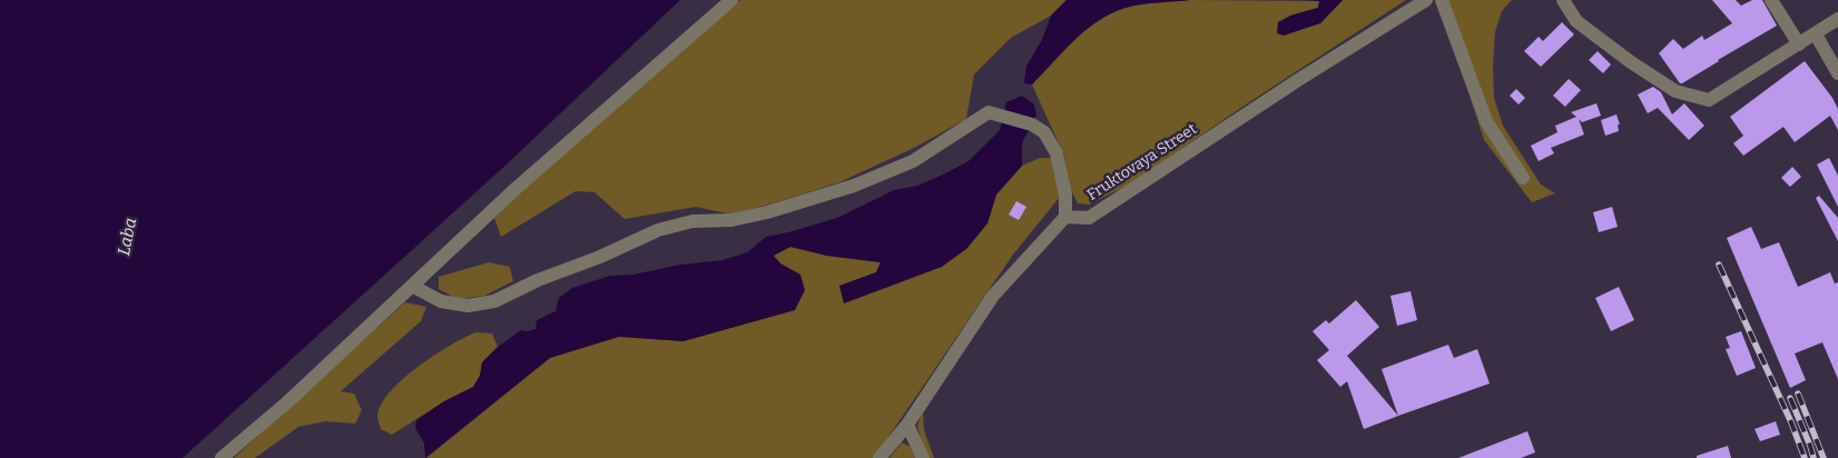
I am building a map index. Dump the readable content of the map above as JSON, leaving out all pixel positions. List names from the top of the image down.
{
  "streets": {
    "street": ["Fruktovaya Street"]
  },
  "water": ["Laba"]
}
